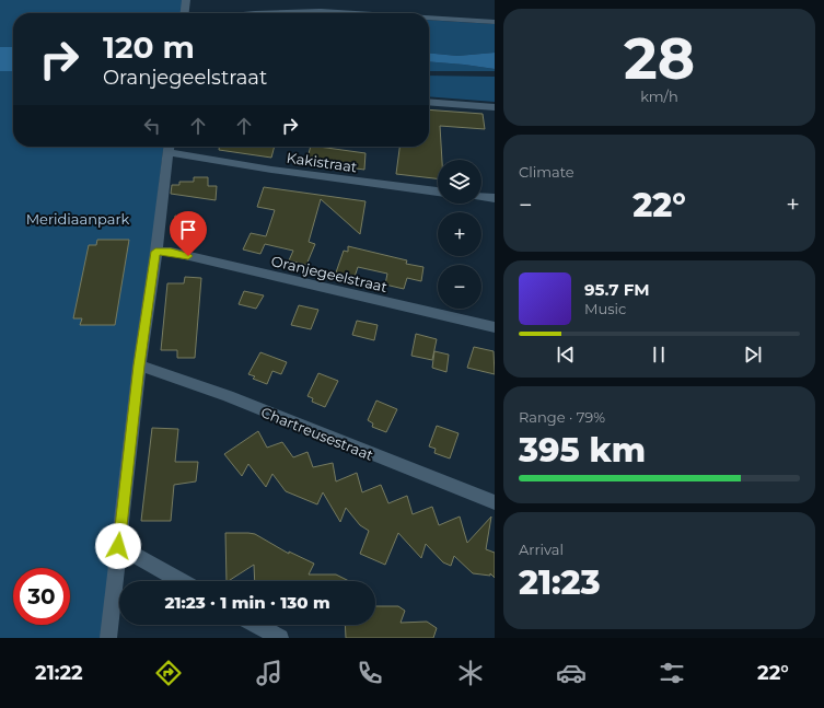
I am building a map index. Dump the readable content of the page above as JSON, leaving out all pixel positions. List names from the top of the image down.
{
  "streets": {
    "street": ["Kakistraat", "Oranjegeelstraat", "Chartreusestraat"]
  },
  "parks": ["Meridiaanpark"],
  "page": {
    "tile": [
      ["28", "km/h"],
      "Climate",
      ["Range · 79%", "395 km"],
      ["Arrival", "21:23"]
    ],
    "turn": ["120 m", "Oranjegeelstraat"],
    "map_buttons": ["+", "−"],
    "heat": ["−", "22°", "+"],
    "song": ["95.7 FM", "Music"],
    "limit": "30",
    "trip": "21:23 · 1 min · 130 m",
    "tabs": ["21:22", "22°"]
  }
}
